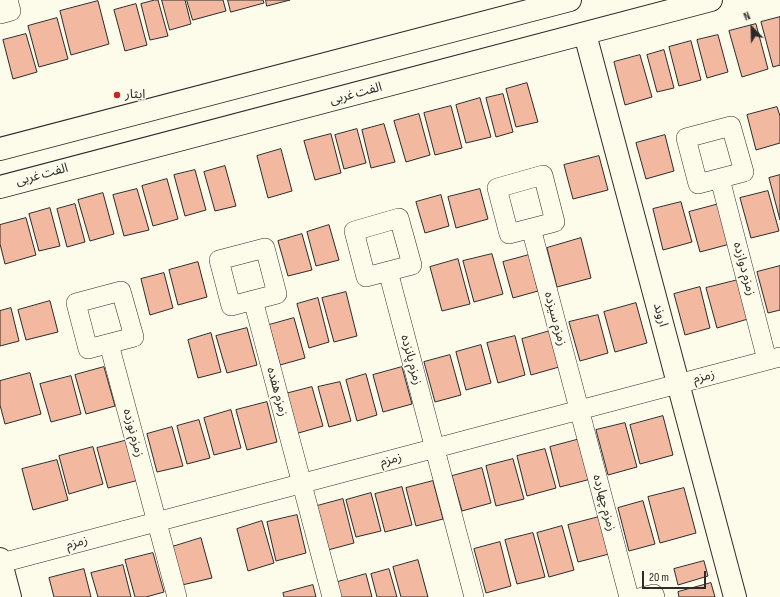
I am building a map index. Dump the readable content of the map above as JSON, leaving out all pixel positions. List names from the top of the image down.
{
  "streets": {
    "main road": ["الفت غربی", "اروند"],
    "street": [
      "زمزم دوازده",
      "زمزم سیزده",
      "زمزم پانزده",
      "زمزم",
      "زمزم هفده",
      "زمزم نوزده",
      "زمزم چهارده"
    ]
  },
  "crossings": [
    ["الفت غربی", "اروند"],
    ["زمزم دوازده", "زمزم"],
    ["اروند", "زمزم"],
    ["زمزم سیزده", "زمزم"],
    ["زمزم سیزده", "زمزم چهارده"],
    ["زمزم پانزده", "زمزم"],
    ["زمزم", "زمزم هفده"],
    ["زمزم", "زمزم نوزده"],
    ["زمزم", "زمزم چهارده"]
  ],
  "places": ["ایثار"],
  "scale_bar": "20 m",
  "north": "top left"
}
